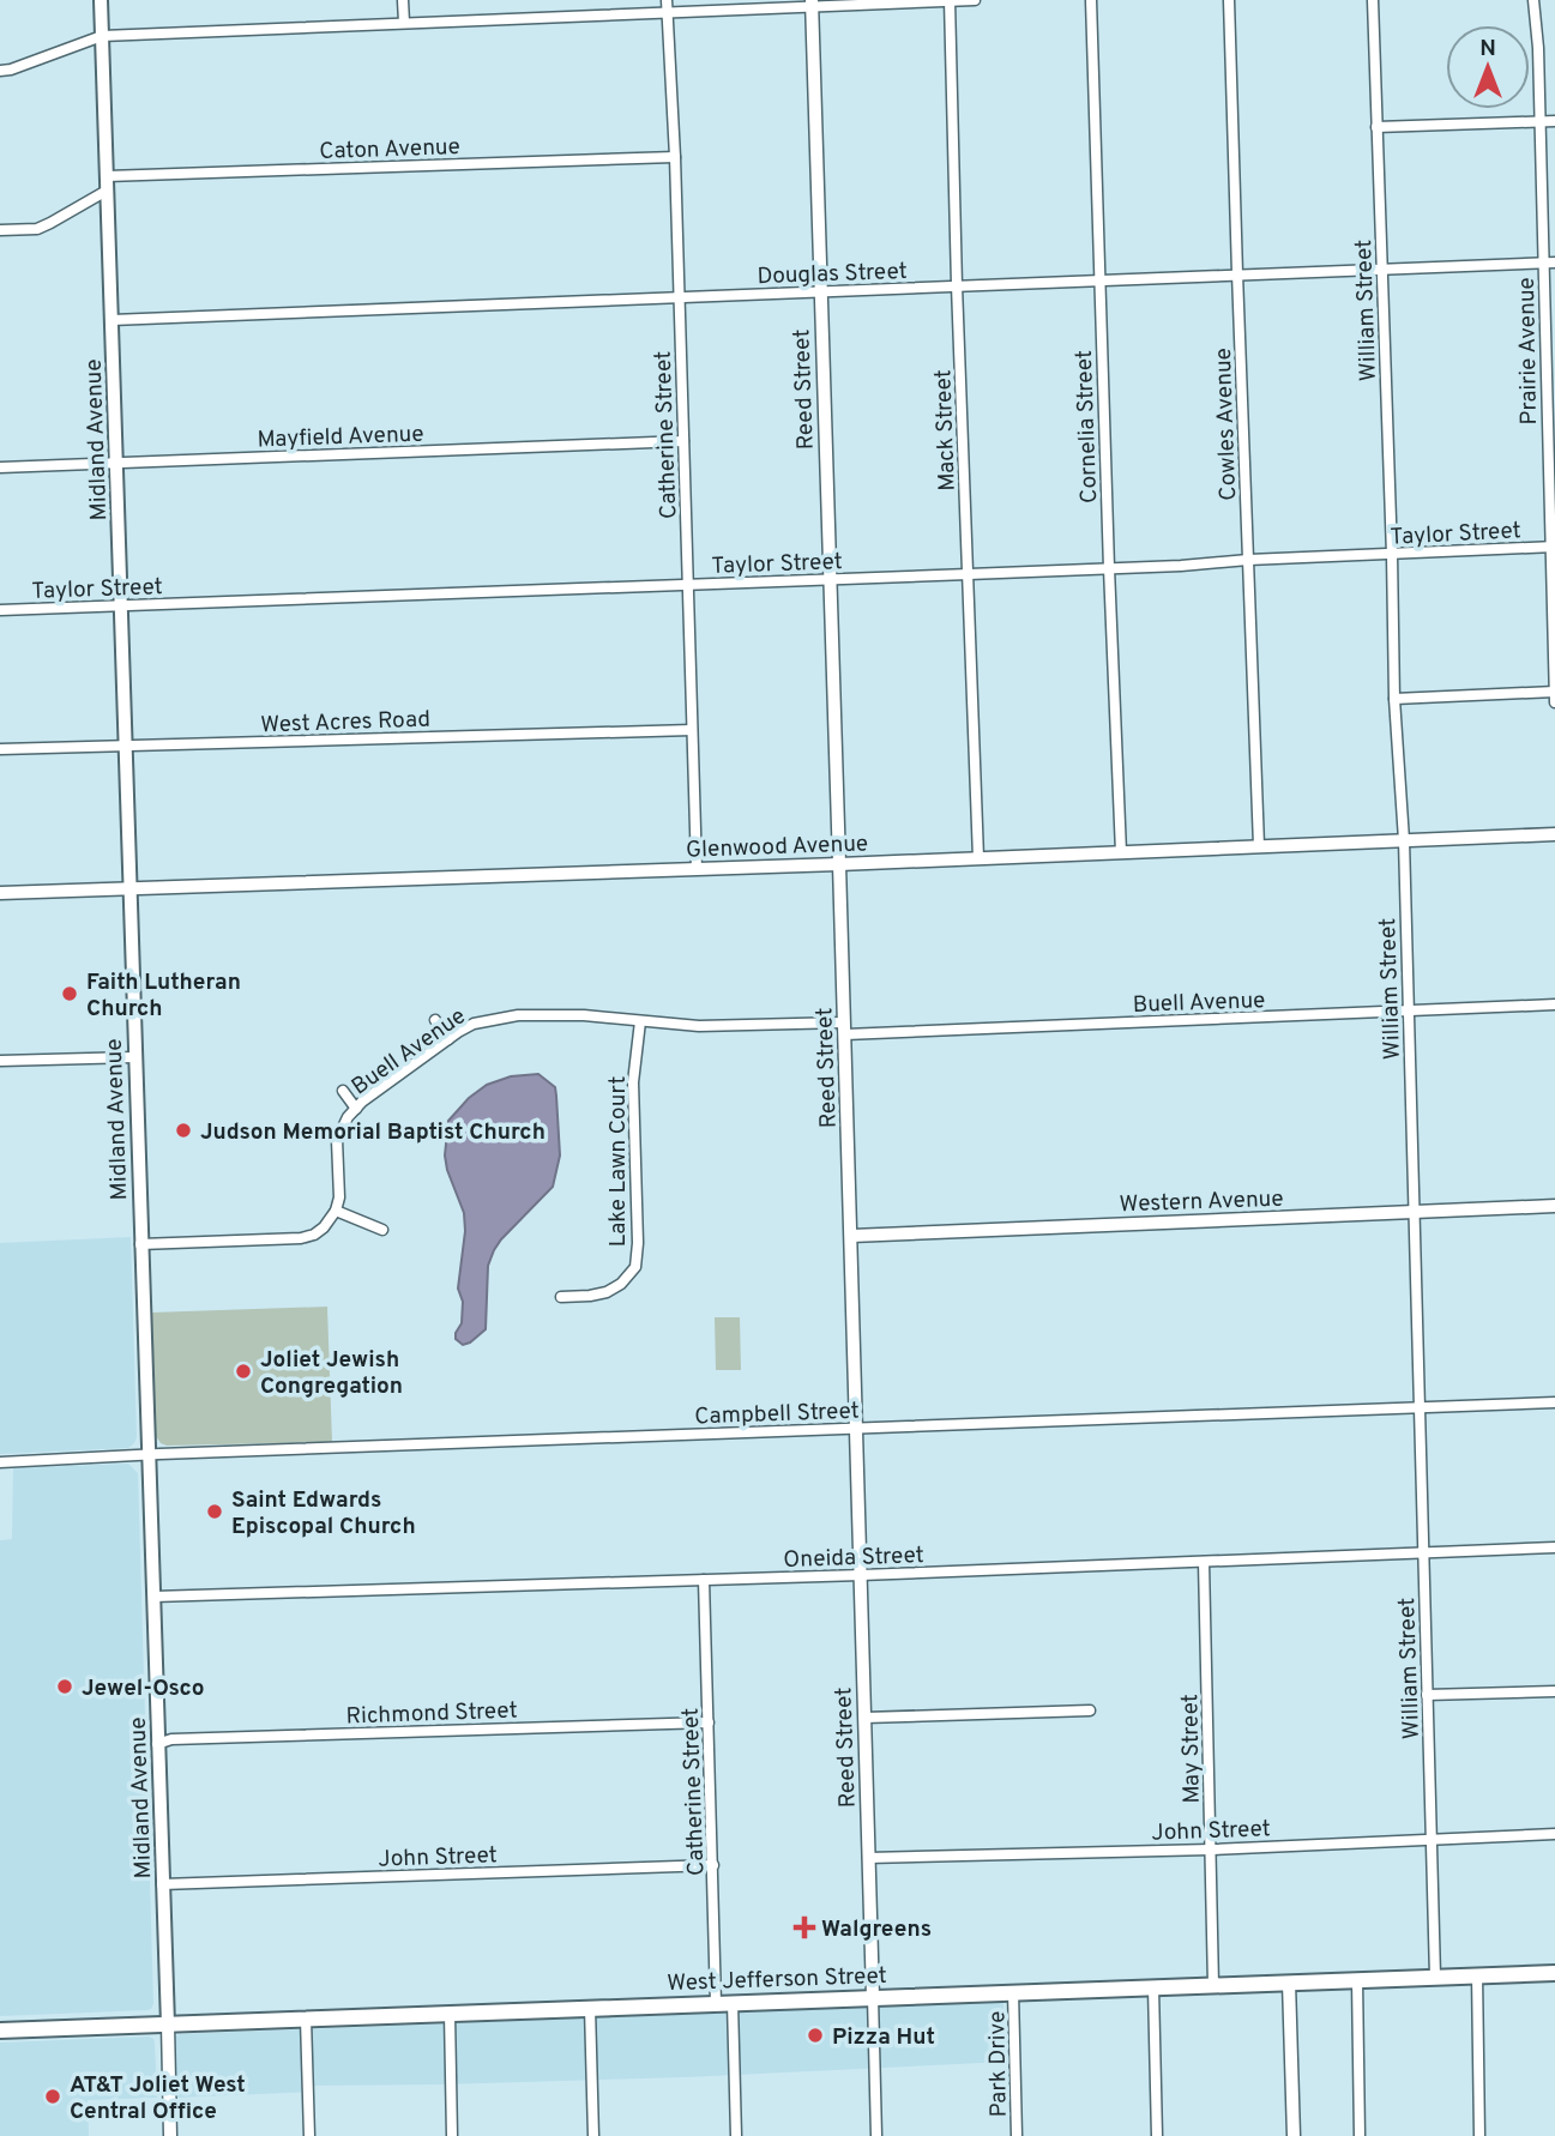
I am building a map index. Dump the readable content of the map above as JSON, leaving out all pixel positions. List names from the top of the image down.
{
  "streets": {
    "main road": ["Midland Avenue", "West Jefferson Street"],
    "street": [
      "Caton Avenue",
      "Douglas Street",
      "William Street",
      "Prairie Avenue",
      "Reed Street",
      "Cowles Avenue",
      "Cornelia Street",
      "Mack Street",
      "Mayfield Avenue",
      "Catherine Street",
      "Taylor Street",
      "West Acres Road",
      "Glenwood Avenue",
      "Buell Avenue",
      "Lake Lawn Court",
      "Western Avenue",
      "Campbell Street",
      "Oneida Street",
      "Richmond Street",
      "May Street",
      "John Street",
      "Park Drive"
    ]
  },
  "crossings": [
    ["Caton Avenue", "Catherine Street"],
    ["Caton Avenue", "Midland Avenue"],
    ["Douglas Street", "William Street"],
    ["Douglas Street", "Prairie Avenue"],
    ["Douglas Street", "Reed Street"],
    ["Douglas Street", "Cowles Avenue"],
    ["Douglas Street", "Cornelia Street"],
    ["Douglas Street", "Mack Street"],
    ["Douglas Street", "Catherine Street"],
    ["Douglas Street", "Midland Avenue"],
    ["William Street", "Taylor Street"],
    ["William Street", "Glenwood Avenue"],
    ["William Street", "Buell Avenue"],
    ["William Street", "Western Avenue"],
    ["William Street", "Campbell Street"],
    ["William Street", "Oneida Street"],
    ["William Street", "John Street"],
    ["William Street", "West Jefferson Street"],
    ["Prairie Avenue", "Taylor Street"],
    ["Reed Street", "Taylor Street"],
    ["Reed Street", "Glenwood Avenue"],
    ["Reed Street", "Buell Avenue"],
    ["Reed Street", "Western Avenue"],
    ["Reed Street", "Campbell Street"],
    ["Reed Street", "Oneida Street"],
    ["Reed Street", "John Street"],
    ["Reed Street", "West Jefferson Street"],
    ["Cowles Avenue", "Taylor Street"],
    ["Cowles Avenue", "Glenwood Avenue"],
    ["Cornelia Street", "Taylor Street"],
    ["Cornelia Street", "Glenwood Avenue"],
    ["Mack Street", "Taylor Street"],
    ["Mack Street", "Glenwood Avenue"],
    ["Mayfield Avenue", "Catherine Street"],
    ["Mayfield Avenue", "Midland Avenue"],
    ["Catherine Street", "Taylor Street"],
    ["Catherine Street", "West Acres Road"],
    ["Catherine Street", "Glenwood Avenue"],
    ["Catherine Street", "Oneida Street"],
    ["Catherine Street", "Richmond Street"],
    ["Catherine Street", "John Street"],
    ["Catherine Street", "West Jefferson Street"],
    ["Midland Avenue", "Taylor Street"],
    ["Midland Avenue", "West Acres Road"],
    ["Midland Avenue", "Glenwood Avenue"],
    ["Midland Avenue", "Campbell Street"],
    ["Midland Avenue", "Oneida Street"],
    ["Midland Avenue", "Richmond Street"],
    ["Midland Avenue", "John Street"],
    ["Midland Avenue", "West Jefferson Street"],
    ["Buell Avenue", "Lake Lawn Court"],
    ["Oneida Street", "May Street"],
    ["May Street", "John Street"],
    ["May Street", "West Jefferson Street"],
    ["West Jefferson Street", "Park Drive"]
  ],
  "places": {
    "other": [
      "Faith Lutheran Church",
      "Judson Memorial Baptist Church",
      "Joliet Jewish Congregation",
      "Saint Edwards Episcopal Church",
      "Jewel-Osco",
      "Pizza Hut",
      "AT&T Joliet West Central Office"
    ],
    "health": ["Walgreens"]
  },
  "north": "top"
}
